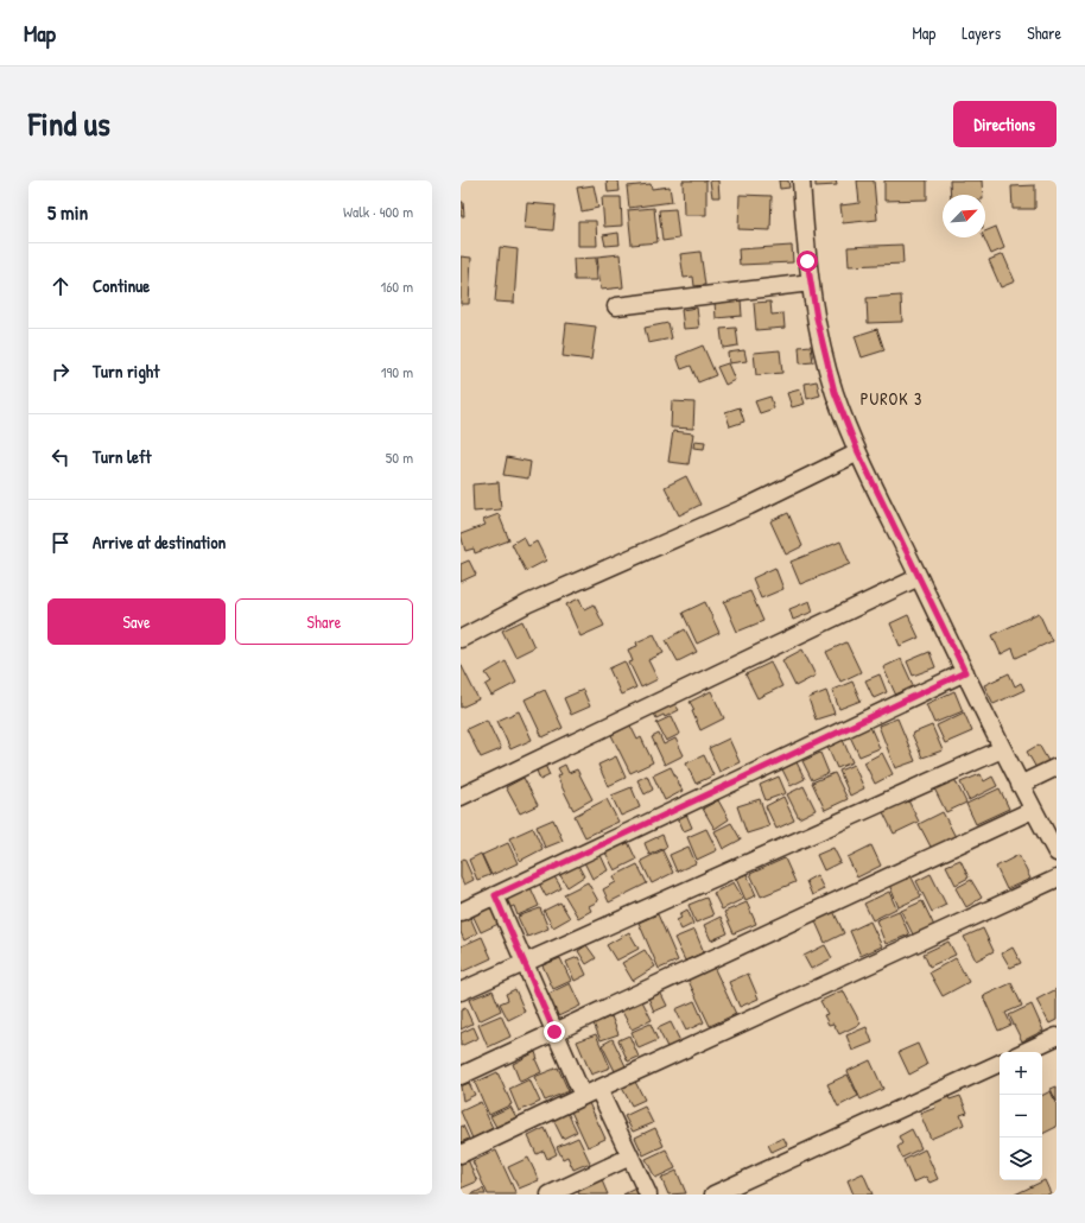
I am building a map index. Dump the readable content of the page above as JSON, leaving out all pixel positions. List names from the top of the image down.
{
  "districts": ["PUROK 3"],
  "north": "top right",
  "page": {
    "header": "Map",
    "nav": ["Map", "Layers", "Share"],
    "title": "Find us",
    "buttons": [
      "Directions",
      ["Save", "Share"]
    ],
    "heading": ["5 min", "Walk · 400 m"],
    "list": [
      ["Continue", "160 m"],
      ["Turn right", "190 m"],
      ["Turn left", "50 m"],
      "Arrive at destination"
    ],
    "map_buttons": ["+", "−"]
  }
}
